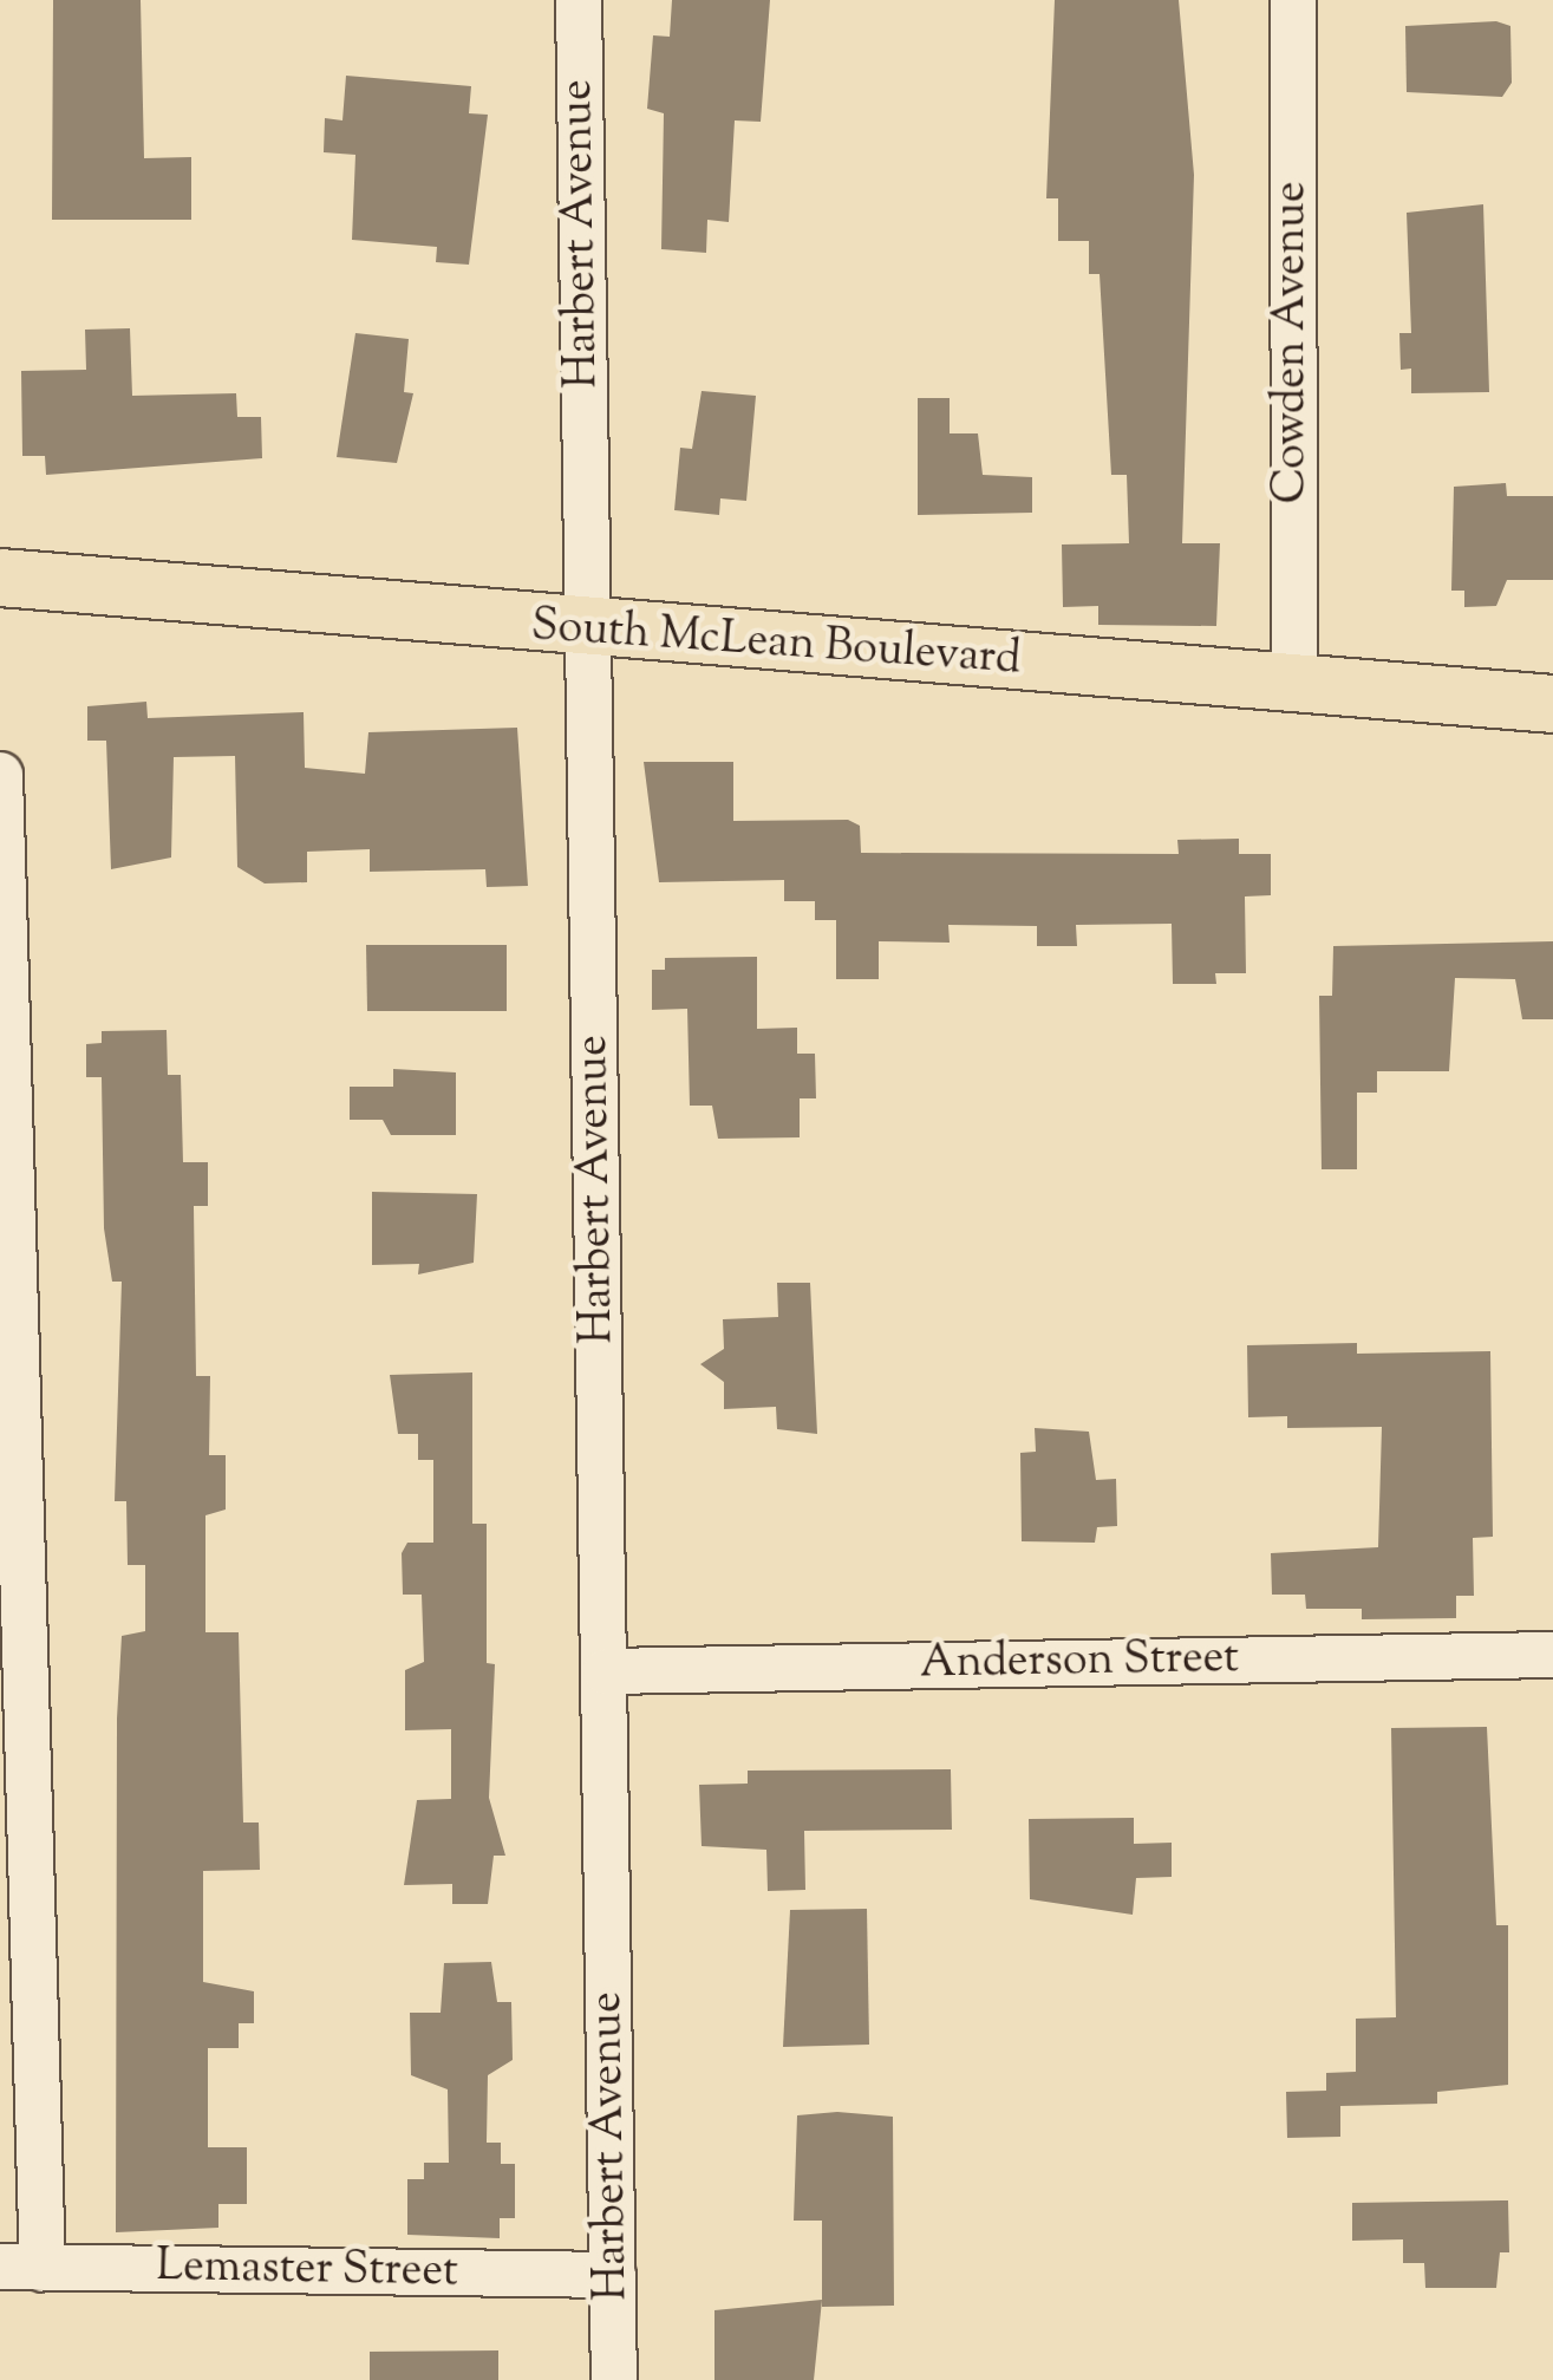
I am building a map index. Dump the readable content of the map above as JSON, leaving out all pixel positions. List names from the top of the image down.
{
  "streets": {
    "main road": ["South McLean Boulevard"],
    "street": [
      "Harbert Avenue",
      "Cowden Avenue",
      "Anderson Street",
      "Lemaster Street"
    ]
  },
  "crossings": [
    ["Harbert Avenue", "South McLean Boulevard"],
    ["Harbert Avenue", "Anderson Street"],
    ["Harbert Avenue", "Lemaster Street"],
    ["Cowden Avenue", "South McLean Boulevard"]
  ]
}
